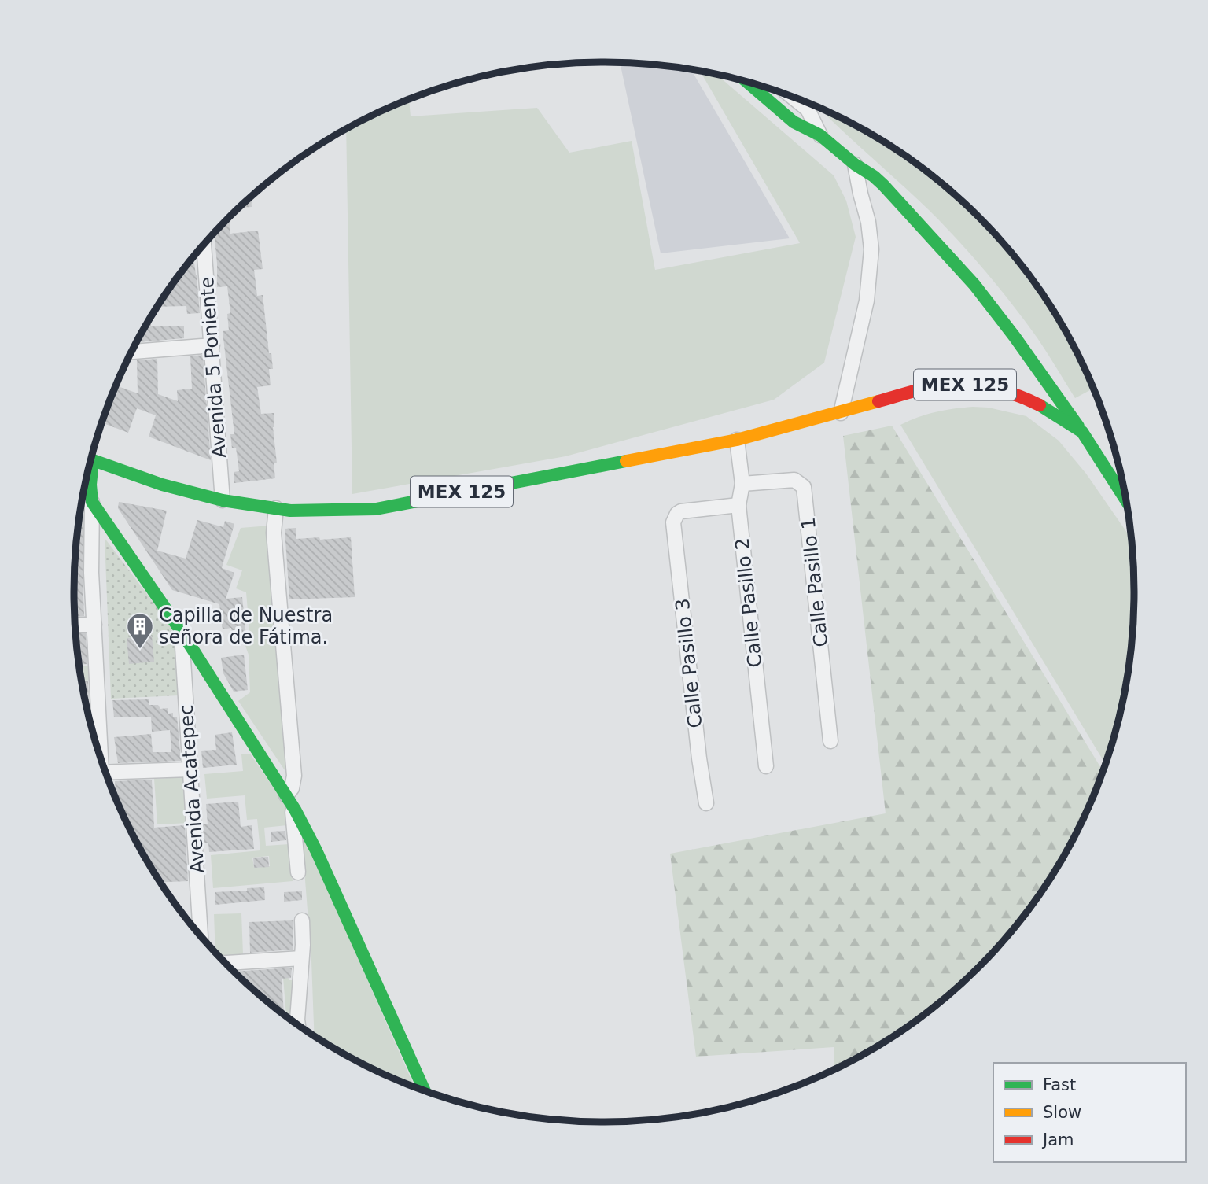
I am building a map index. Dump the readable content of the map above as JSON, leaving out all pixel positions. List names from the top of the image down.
{
  "streets": {
    "street": [
      "Avenida 5 Poniente",
      "MEX 125",
      "Calle Pasillo 1",
      "Calle Pasillo 2",
      "Calle Pasillo 3",
      "Avenida Acatepec"
    ]
  },
  "crossings": [
    ["Avenida 5 Poniente", "MEX 125"],
    ["MEX 125", "Calle Pasillo 2"],
    ["Calle Pasillo 1", "Calle Pasillo 2"],
    ["Calle Pasillo 2", "Calle Pasillo 3"]
  ],
  "places": {
    "building": ["Capilla de Nuestra señora de Fátima."]
  },
  "legend": ["Fast", "Slow", "Jam"]
}
